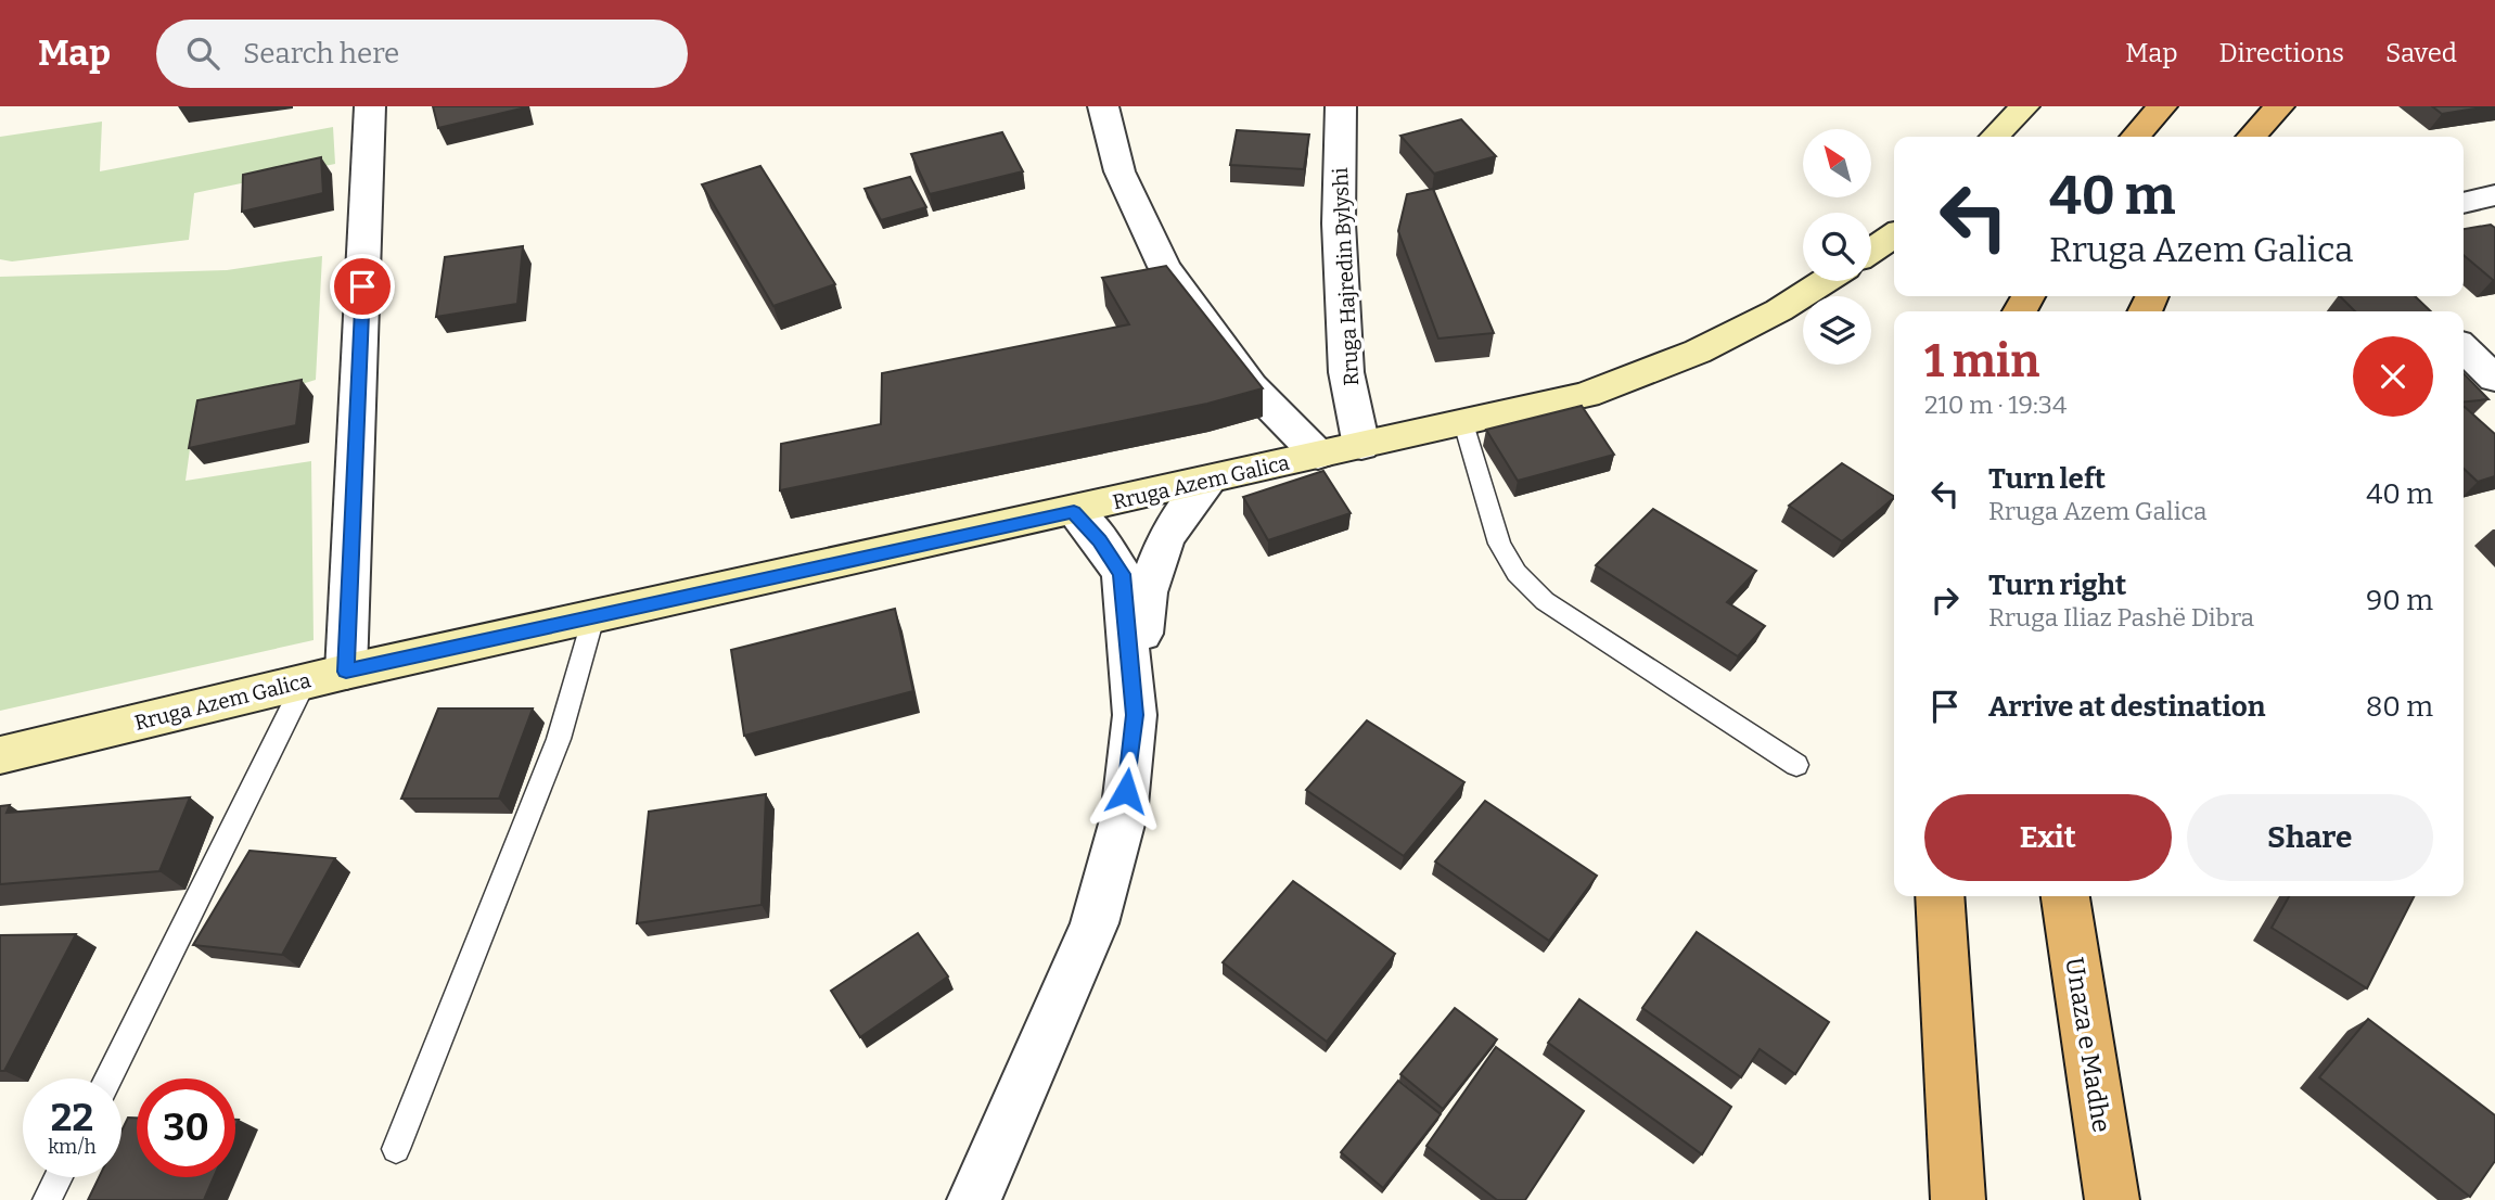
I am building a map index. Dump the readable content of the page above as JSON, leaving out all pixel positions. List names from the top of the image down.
{
  "streets": {
    "highway": ["Unaza e Madhe"],
    "main road": ["Rruga Azem Galica"],
    "street": ["Rruga Hajredin Bylyshi"]
  },
  "crossings": [
    ["Rruga Hajredin Bylyshi", "Rruga Azem Galica"]
  ],
  "north": "top left",
  "page": {
    "header": "Map",
    "search": "Search here",
    "nav": ["Map", "Directions", "Saved"],
    "turn": ["40 m", "Rruga Azem Galica"],
    "heading": ["1 min", "210 m · 19:34"],
    "list": [
      {
        "name": "Turn left",
        "note": "Rruga Azem Galica",
        "value": "40 m"
      },
      {
        "name": "Turn right",
        "note": "Rruga Iliaz Pashë Dibra",
        "value": "90 m"
      },
      {
        "name": "Arrive at destination",
        "value": "80 m"
      }
    ],
    "buttons": ["Exit", "Share"],
    "speed": "22 km/h",
    "limit": "30"
  }
}
